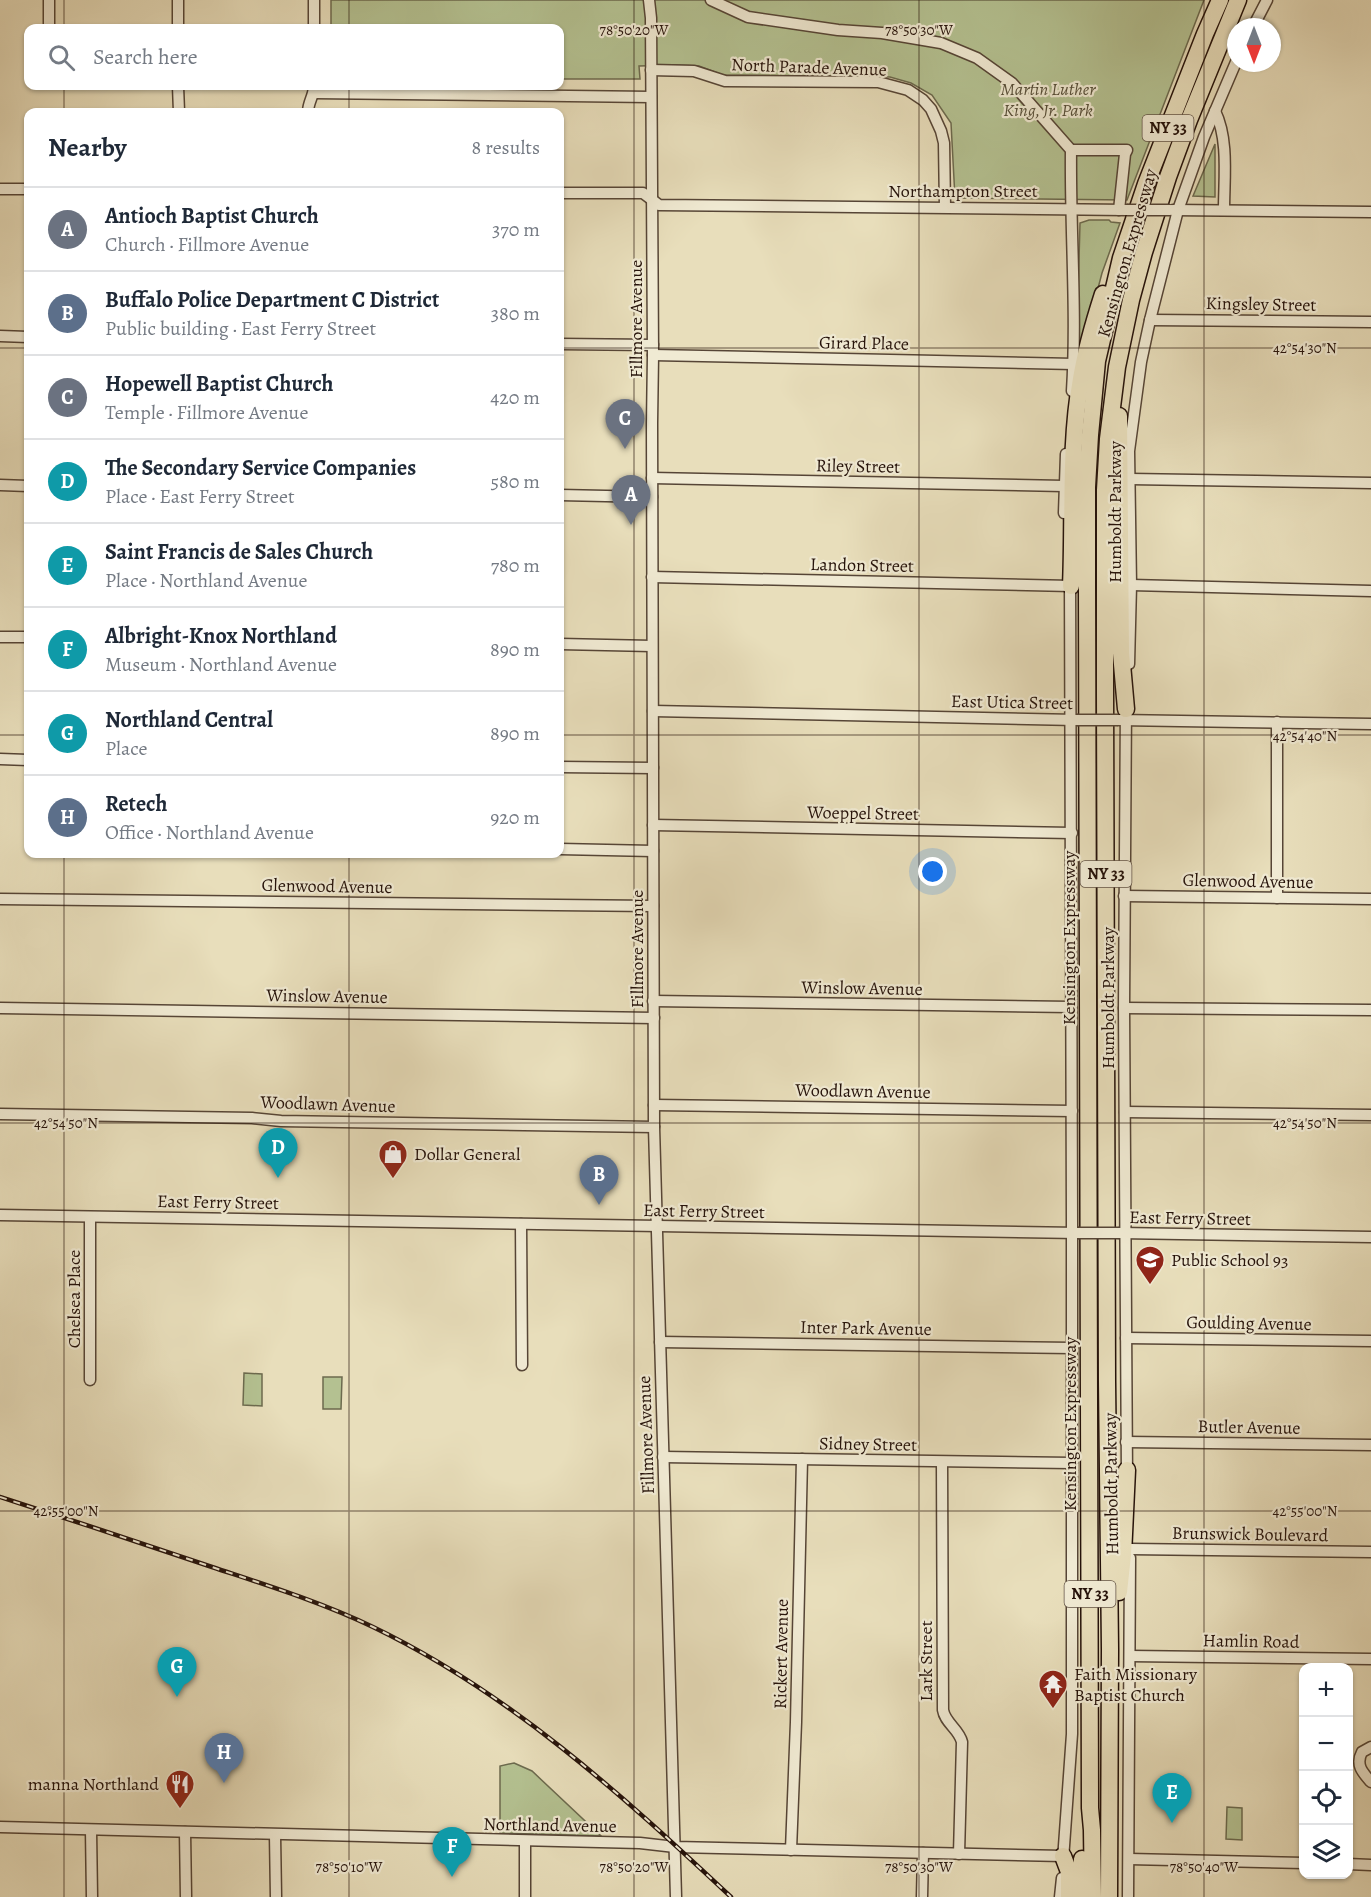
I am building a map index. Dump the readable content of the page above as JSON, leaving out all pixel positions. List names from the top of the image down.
{
  "streets": {
    "highway": ["NY 33", "Kensington Expressway"],
    "street": [
      "North Parade Avenue",
      "Northampton Street",
      "Kingsley Street",
      "Fillmore Avenue",
      "Girard Place",
      "Riley Street",
      "Humboldt Parkway",
      "Landon Street",
      "East Utica Street",
      "Woeppel Street",
      "Glenwood Avenue",
      "Winslow Avenue",
      "Woodlawn Avenue",
      "East Ferry Street",
      "Chelsea Place",
      "Goulding Avenue",
      "Inter Park Avenue",
      "Butler Avenue",
      "Sidney Street",
      "Brunswick Boulevard",
      "Hamlin Road",
      "Rickert Avenue",
      "Lark Street",
      "Northland Avenue"
    ]
  },
  "crossings": [
    ["North Parade Avenue", "Northampton Street"],
    ["North Parade Avenue", "Fillmore Avenue"],
    ["Northampton Street", "Fillmore Avenue"],
    ["Northampton Street", "Humboldt Parkway"],
    ["Kingsley Street", "Humboldt Parkway"],
    ["Fillmore Avenue", "Girard Place"],
    ["Fillmore Avenue", "Riley Street"],
    ["Fillmore Avenue", "Landon Street"],
    ["Fillmore Avenue", "East Utica Street"],
    ["Fillmore Avenue", "Woeppel Street"],
    ["Fillmore Avenue", "Glenwood Avenue"],
    ["Fillmore Avenue", "Winslow Avenue"],
    ["Fillmore Avenue", "Woodlawn Avenue"],
    ["Fillmore Avenue", "East Ferry Street"],
    ["Fillmore Avenue", "Inter Park Avenue"],
    ["Fillmore Avenue", "Sidney Street"],
    ["Fillmore Avenue", "Northland Avenue"],
    ["Girard Place", "Humboldt Parkway"],
    ["Riley Street", "Humboldt Parkway"],
    ["Humboldt Parkway", "Landon Street"],
    ["Humboldt Parkway", "East Utica Street"],
    ["Humboldt Parkway", "Woeppel Street"],
    ["Humboldt Parkway", "Glenwood Avenue"],
    ["Humboldt Parkway", "Winslow Avenue"],
    ["Humboldt Parkway", "Woodlawn Avenue"],
    ["Humboldt Parkway", "East Ferry Street"],
    ["Humboldt Parkway", "Goulding Avenue"],
    ["Humboldt Parkway", "Inter Park Avenue"],
    ["Humboldt Parkway", "Butler Avenue"],
    ["Humboldt Parkway", "Sidney Street"],
    ["Humboldt Parkway", "Brunswick Boulevard"],
    ["Humboldt Parkway", "Hamlin Road"],
    ["Humboldt Parkway", "Northland Avenue"],
    ["East Ferry Street", "Chelsea Place"],
    ["Sidney Street", "Rickert Avenue"],
    ["Sidney Street", "Lark Street"],
    ["Rickert Avenue", "Northland Avenue"],
    ["Lark Street", "Northland Avenue"]
  ],
  "parks": ["Martin Luther King, Jr. Park"],
  "places": {
    "shop": ["Dollar General"],
    "school or university": ["Public School 93"],
    "temple": ["Faith Missionary Baptist Church"],
    "restaurant": ["manna Northland"]
  },
  "north": "bottom",
  "page": {
    "search": "Search here",
    "heading": ["Nearby", "8 results"],
    "list": [
      {
        "mark": "A",
        "name": "Antioch Baptist Church",
        "note": "Church · Fillmore Avenue",
        "value": "370 m"
      },
      {
        "mark": "B",
        "name": "Buffalo Police Department C District",
        "note": "Public building · East Ferry Street",
        "value": "380 m"
      },
      {
        "mark": "C",
        "name": "Hopewell Baptist Church",
        "note": "Temple · Fillmore Avenue",
        "value": "420 m"
      },
      {
        "mark": "D",
        "name": "The Secondary Service Companies",
        "note": "Place · East Ferry Street",
        "value": "580 m"
      },
      {
        "mark": "E",
        "name": "Saint Francis de Sales Church",
        "note": "Place · Northland Avenue",
        "value": "780 m"
      },
      {
        "mark": "F",
        "name": "Albright-Knox Northland",
        "note": "Museum · Northland Avenue",
        "value": "890 m"
      },
      {
        "mark": "G",
        "name": "Northland Central",
        "note": "Place",
        "value": "890 m"
      },
      {
        "mark": "H",
        "name": "Retech",
        "note": "Office · Northland Avenue",
        "value": "920 m"
      }
    ],
    "pins": [
      "C",
      "A",
      "D",
      "B",
      "G",
      "H",
      "E",
      "F"
    ],
    "map_buttons": ["+", "−"]
  },
  "coordinates": [
    "78°50'20\"W",
    "78°50'30\"W",
    "42°54'30\"N",
    "42°54'40\"N",
    "42°54'50\"N",
    "42°55'00\"N",
    "78°50'10\"W",
    "78°50'40\"W"
  ]
}
